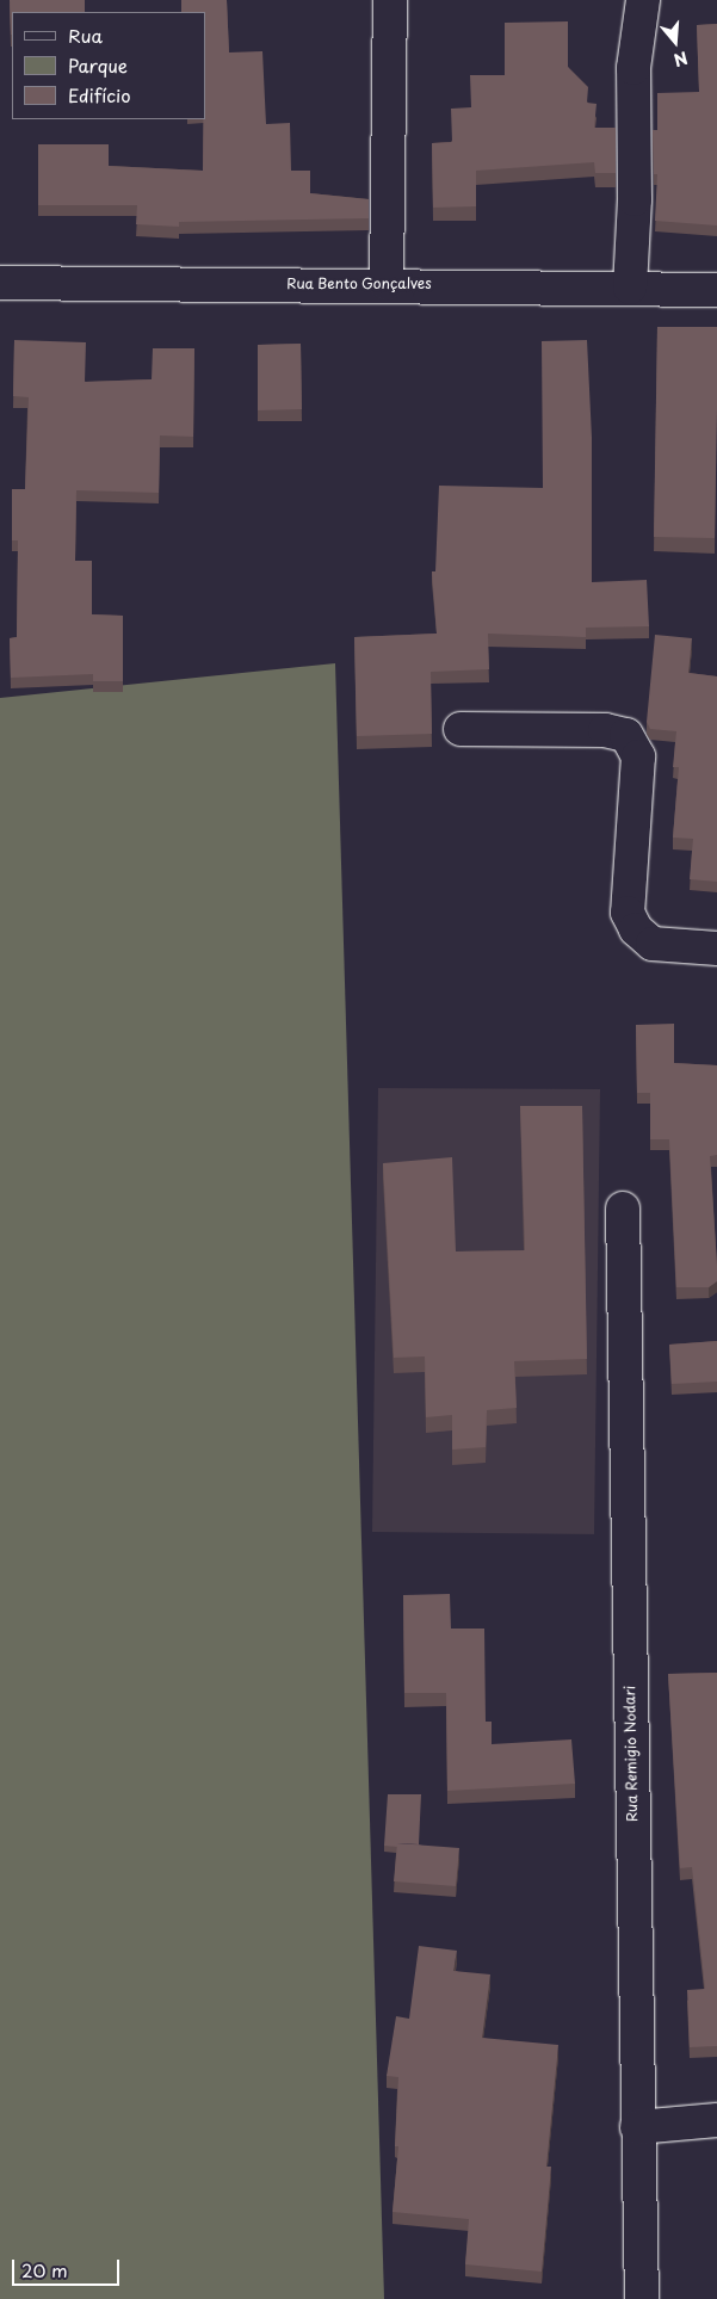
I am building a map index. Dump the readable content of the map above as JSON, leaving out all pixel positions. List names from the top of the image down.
{
  "streets": {
    "street": ["Rua Bento Gonçalves", "Rua Remigio Nodari"]
  },
  "legend": ["Rua", "Parque", "Edifício"],
  "scale_bar": "20 m",
  "north": "bottom"
}
